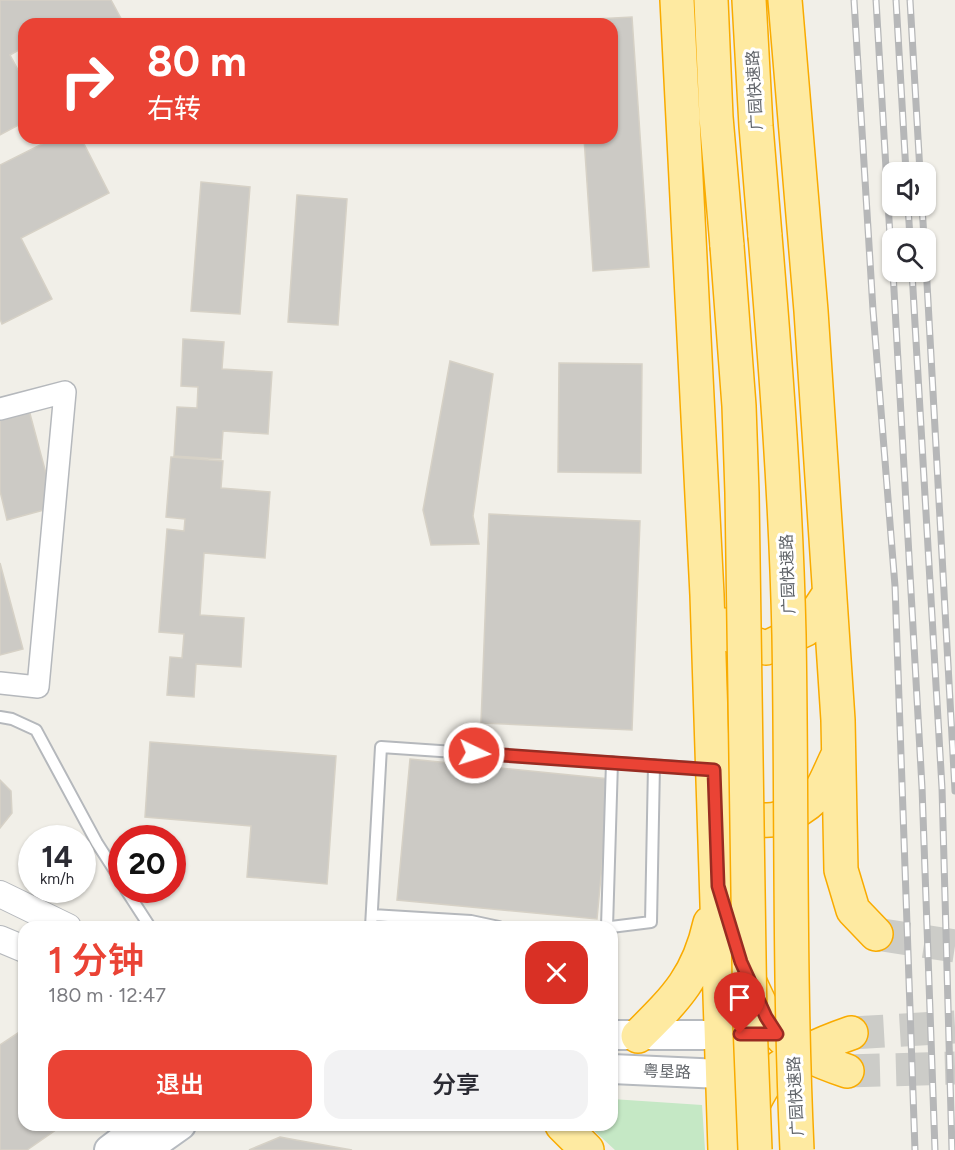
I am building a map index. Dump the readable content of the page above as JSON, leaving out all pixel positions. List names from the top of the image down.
{
  "streets": {
    "highway": ["广园快速路"],
    "main road": ["粤垦路"]
  },
  "page": {
    "turn": ["80 m", "右转"],
    "speed": "14 km/h",
    "limit": "20",
    "heading": ["1 分钟", "180 m · 12:47"],
    "buttons": ["退出", "分享"]
  }
}
